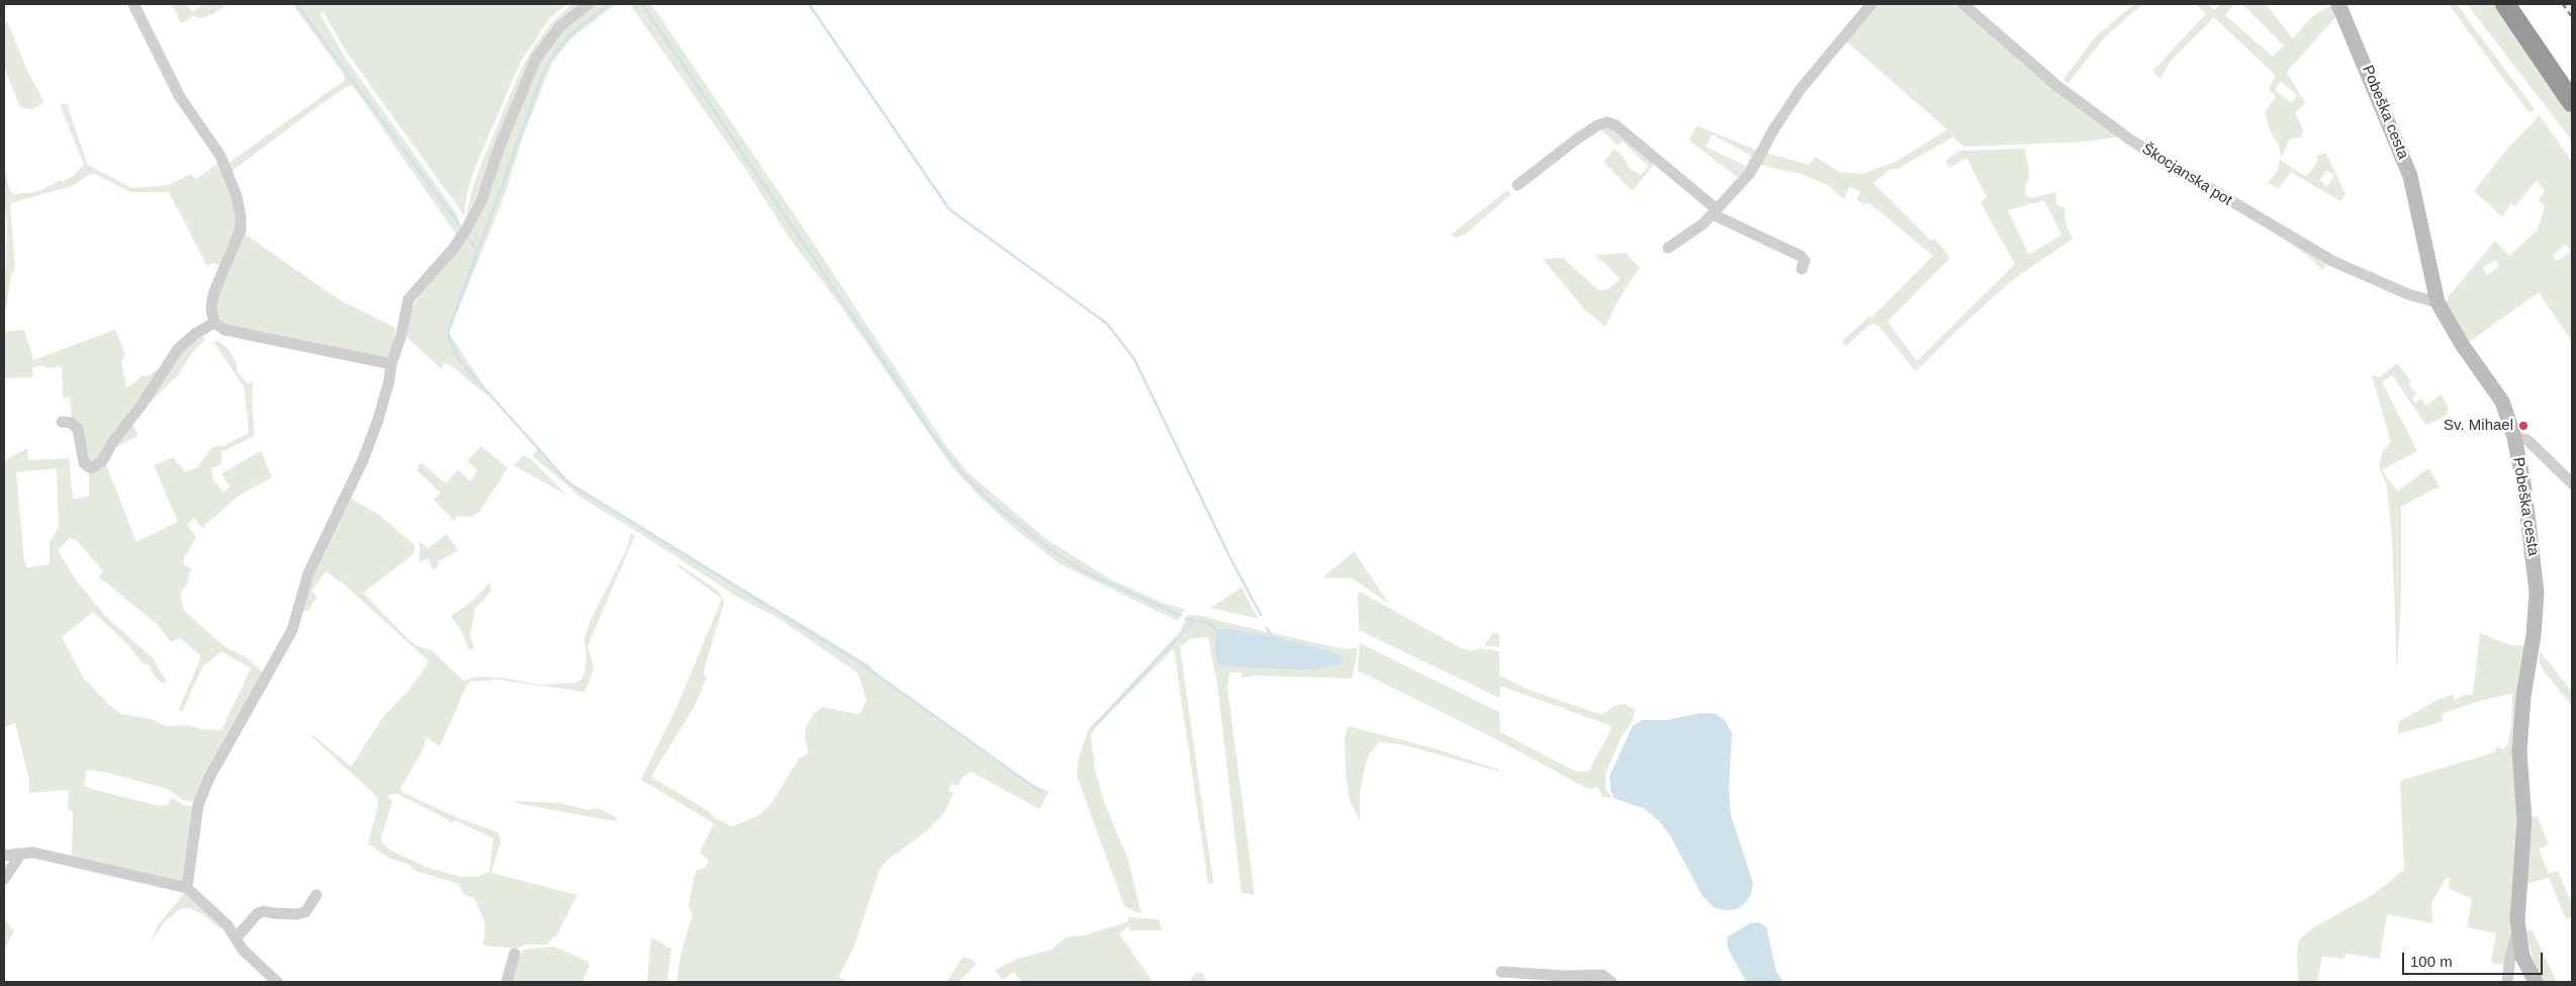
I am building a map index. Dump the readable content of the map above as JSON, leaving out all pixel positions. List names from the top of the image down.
{
  "streets": {
    "street": ["Pobeška cesta", "Škocjanska pot"]
  },
  "crossings": [
    ["Pobeška cesta", "Škocjanska pot"]
  ],
  "places": ["Sv. Mihael"],
  "scale_bar": "100 m"
}
